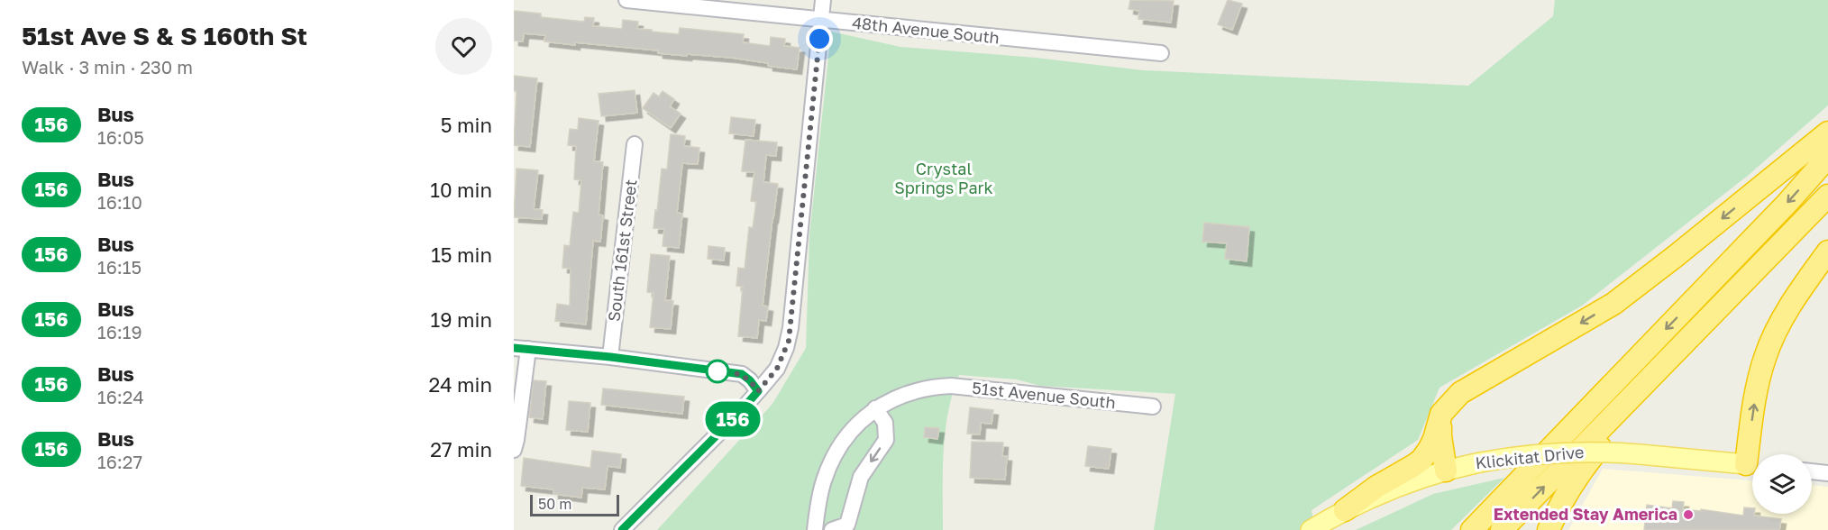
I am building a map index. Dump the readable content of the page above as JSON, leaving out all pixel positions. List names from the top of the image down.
{
  "streets": {
    "main road": ["Klickitat Drive"],
    "street": ["48th Avenue South", "South 161st Street", "51st Avenue South"]
  },
  "parks": ["Crystal Springs Park"],
  "places": ["Extended Stay America"],
  "lines": ["bus line 156"],
  "scale_bar": "50 m",
  "page": {
    "heading": ["51st Ave S & S 160th St", "Walk · 3 min · 230 m"],
    "on_map": "156",
    "list": [
      {
        "mark": "156",
        "name": "Bus",
        "note": "16:05",
        "value": "5 min"
      },
      {
        "mark": "156",
        "name": "Bus",
        "note": "16:10",
        "value": "10 min"
      },
      {
        "mark": "156",
        "name": "Bus",
        "note": "16:15",
        "value": "15 min"
      },
      {
        "mark": "156",
        "name": "Bus",
        "note": "16:19",
        "value": "19 min"
      },
      {
        "mark": "156",
        "name": "Bus",
        "note": "16:24",
        "value": "24 min"
      },
      {
        "mark": "156",
        "name": "Bus",
        "note": "16:27",
        "value": "27 min"
      }
    ],
    "scale": "50 m"
  }
}
